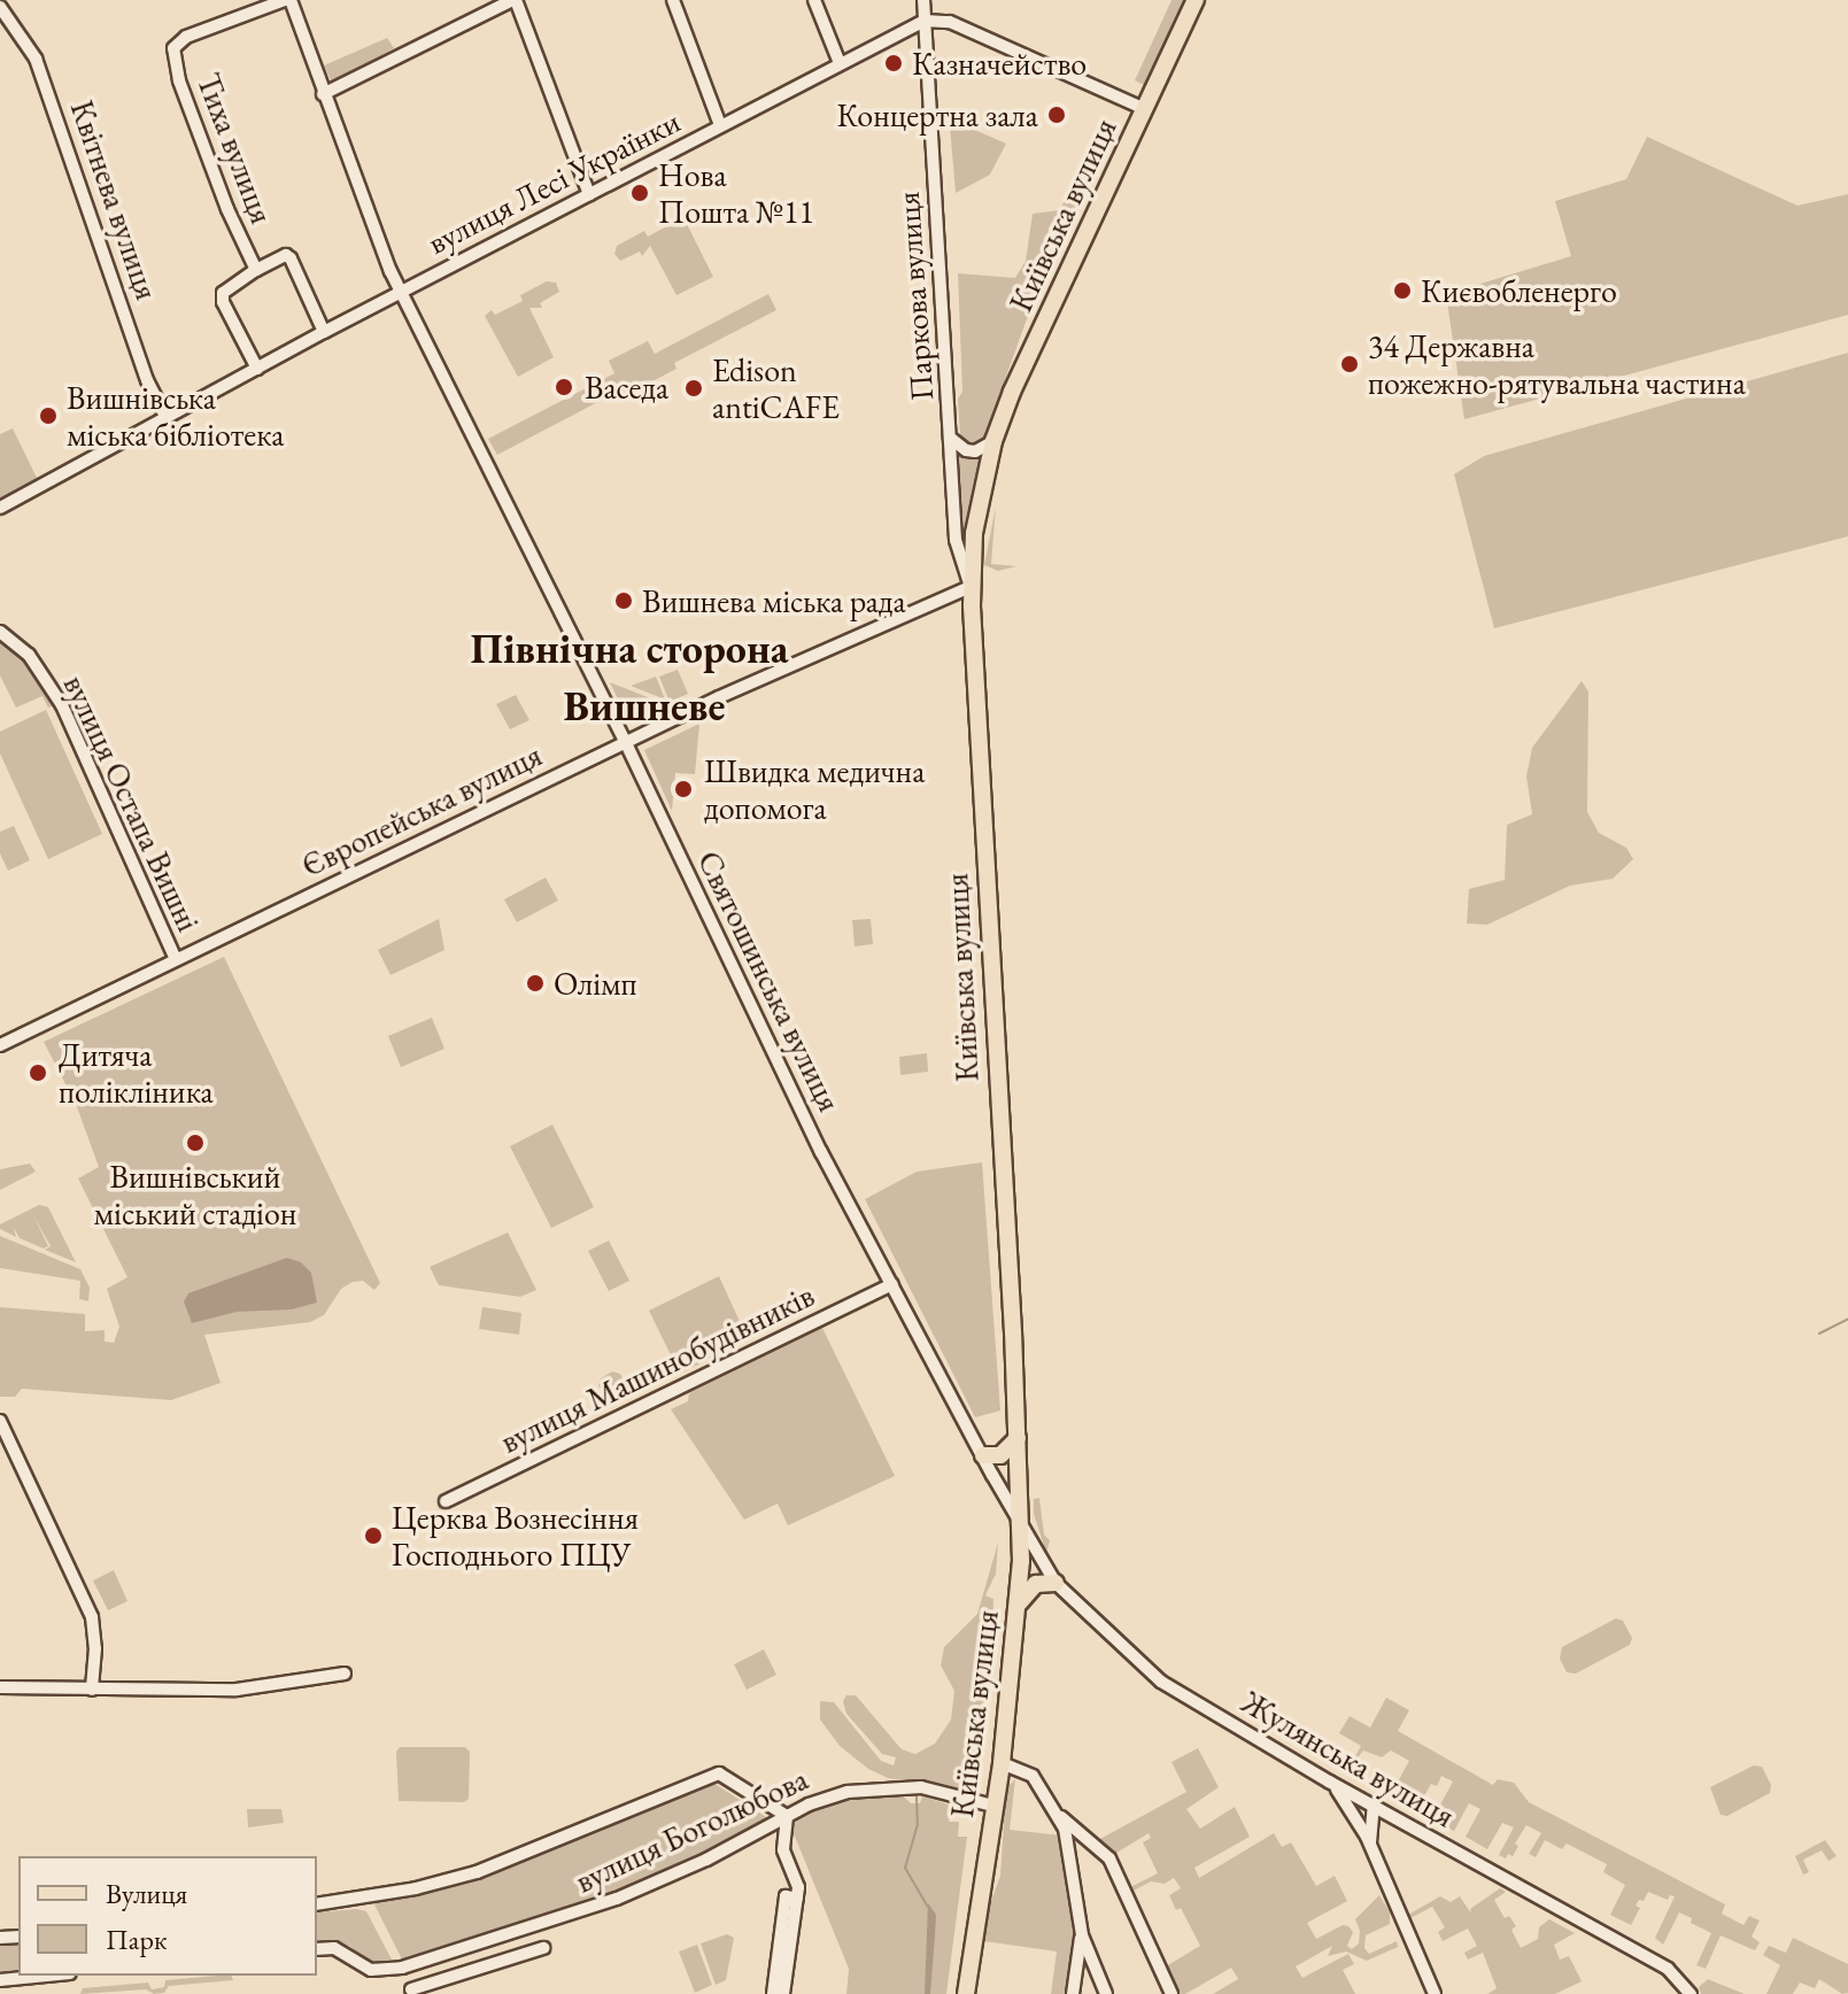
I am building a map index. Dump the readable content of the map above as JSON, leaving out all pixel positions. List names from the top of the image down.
{
  "streets": {
    "main road": ["Київська вулиця"],
    "street": [
      "Тиха вулиця",
      "вулиця Лесі Українки",
      "Квітнева вулиця",
      "Паркова вулиця",
      "вулиця Остапа Вишні",
      "Європейська вулиця",
      "Святошинська вулиця",
      "вулиця Машинобудівників",
      "Жулянська вулиця",
      "вулиця Боголюбова"
    ]
  },
  "crossings": [
    ["Тиха вулиця", "вулиця Лесі Українки"],
    ["Тиха вулиця", "Святошинська вулиця"],
    ["вулиця Лесі Українки", "Квітнева вулиця"],
    ["вулиця Лесі Українки", "Паркова вулиця"],
    ["вулиця Лесі Українки", "Святошинська вулиця"],
    ["Київська вулиця", "Паркова вулиця"],
    ["Київська вулиця", "Європейська вулиця"],
    ["Київська вулиця", "Святошинська вулиця"],
    ["Київська вулиця", "Жулянська вулиця"],
    ["Київська вулиця", "вулиця Боголюбова"],
    ["Паркова вулиця", "Європейська вулиця"],
    ["вулиця Остапа Вишні", "Європейська вулиця"],
    ["Європейська вулиця", "Святошинська вулиця"],
    ["Святошинська вулиця", "вулиця Машинобудівників"],
    ["Святошинська вулиця", "Жулянська вулиця"]
  ],
  "districts": ["Північна сторона", "Вишневе"],
  "places": [
    "Казначейство",
    "Концертна зала",
    "Нова Пошта №11",
    "Києвобленерго",
    "34 Державна пожежно-рятувальна частина",
    "Васеда",
    "Edison antiCAFE",
    "Вишнівська міська бібліотека",
    "Вишнева міська рада",
    "Швидка медична допомога",
    "Олімп",
    "Дитяча полікліника",
    "Вишнівський міський стадіон",
    "Церква Вознесіння Господнього ПЦУ"
  ],
  "legend": ["Вулиця", "Парк"]
}
